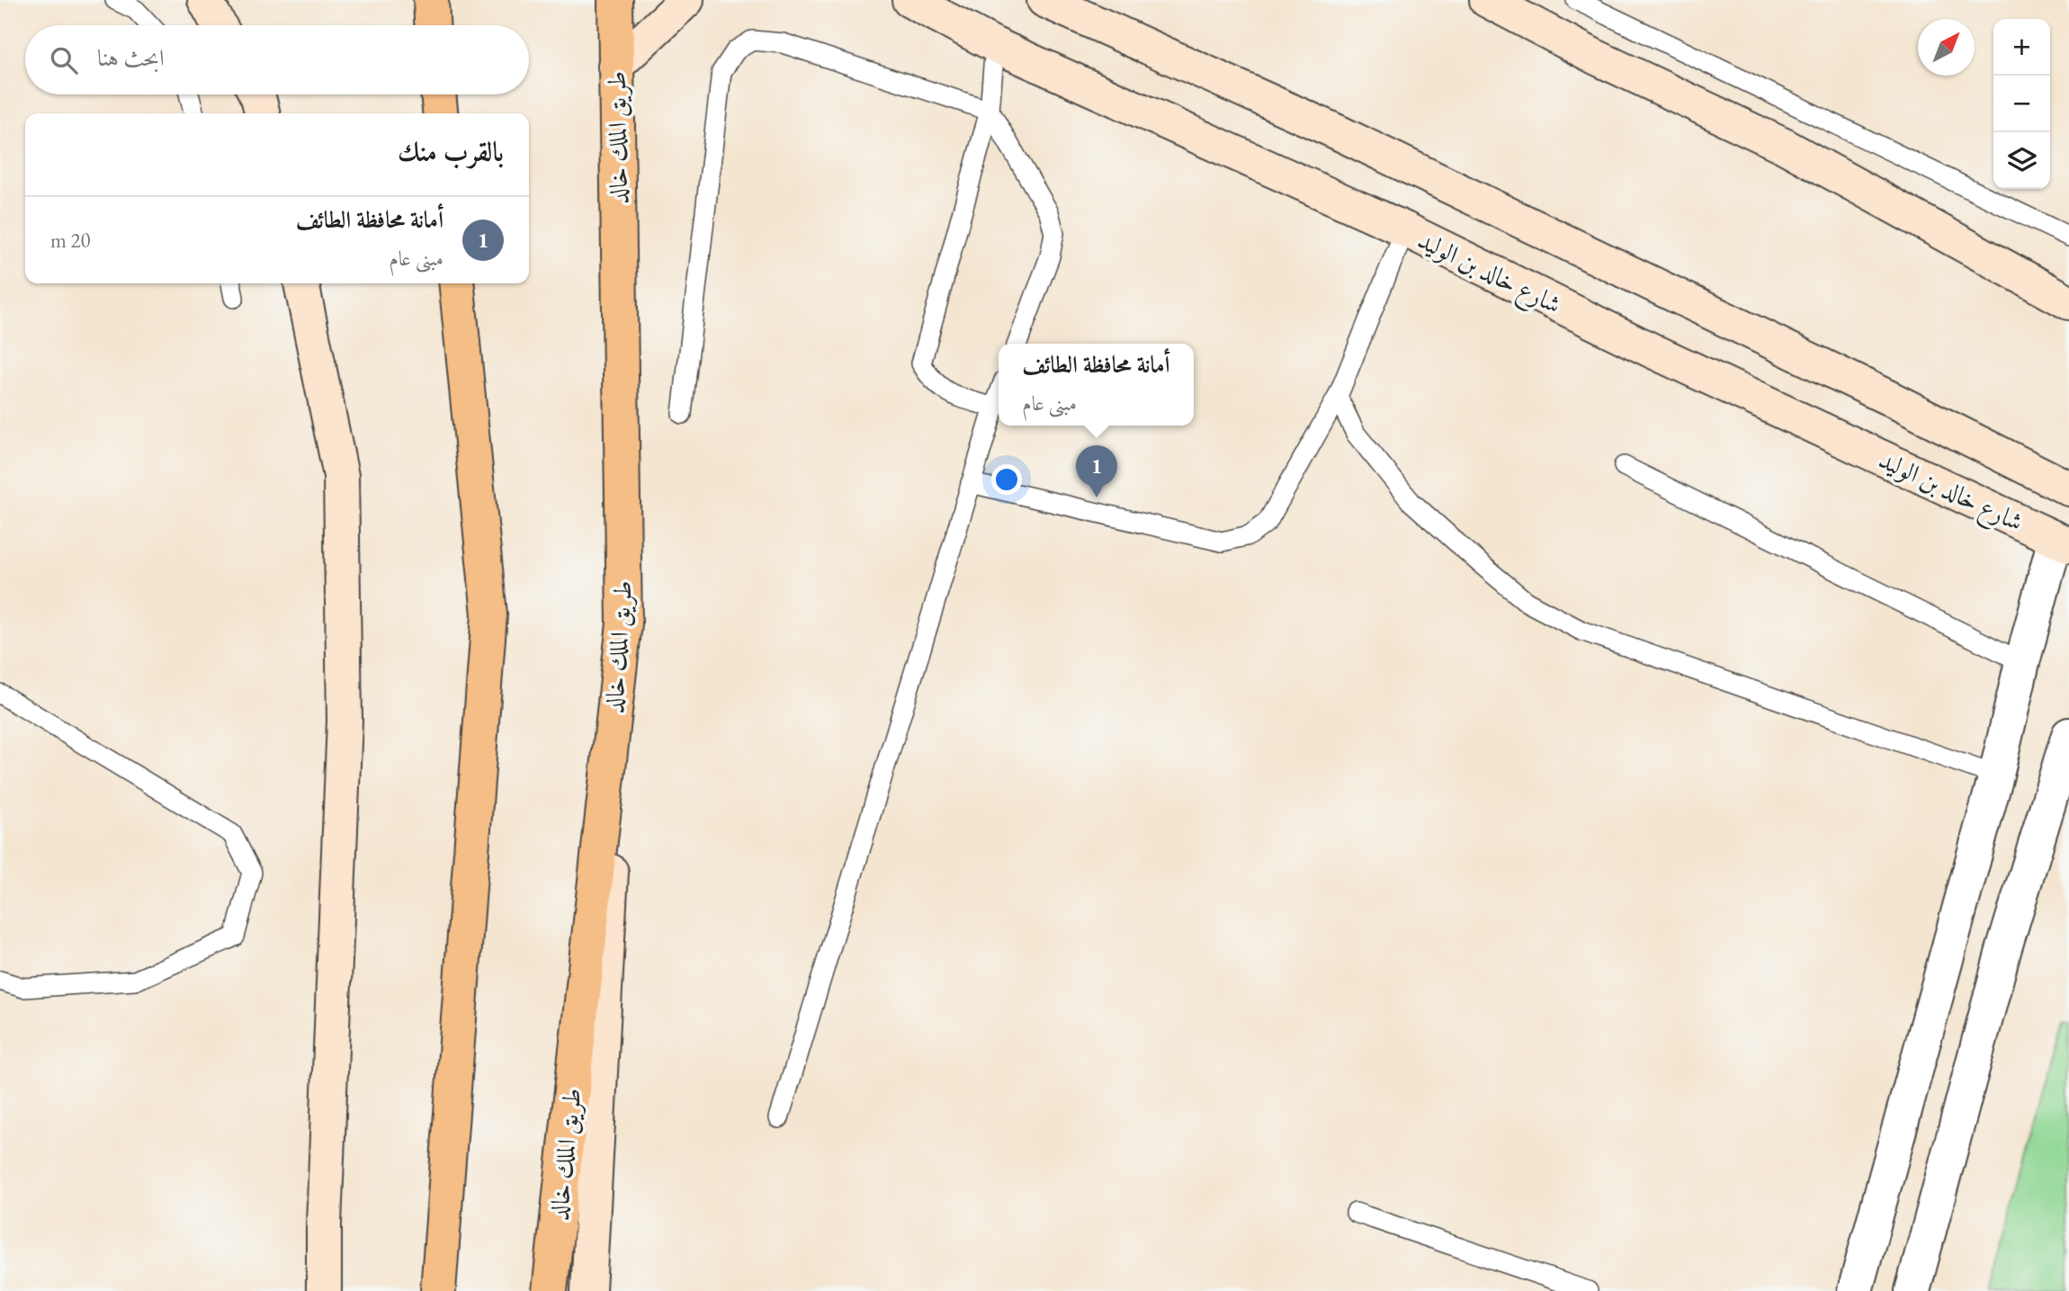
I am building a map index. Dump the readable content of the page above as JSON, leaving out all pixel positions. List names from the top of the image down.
{
  "streets": {
    "main road": ["طريق الملك خالد"],
    "street": ["شارع خالد بن الوليد"]
  },
  "north": "top right",
  "page": {
    "map_buttons": ["+", "−"],
    "search": "ابحث هنا",
    "heading": "بالقرب منك",
    "list": [
      {
        "mark": "1",
        "name": "أمانة محافظة الطائف",
        "note": "مبنى عام",
        "value": "20 m"
      }
    ],
    "popup": ["أمانة محافظة الطائف", "مبنى عام"],
    "pins": "1"
  }
}
